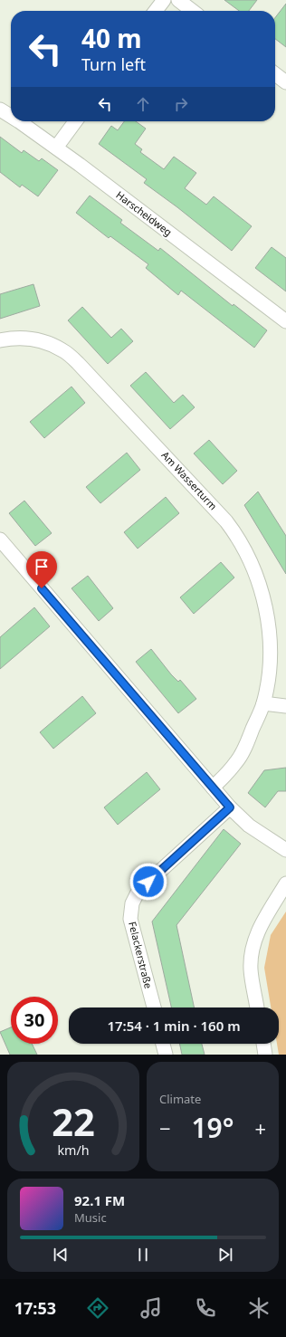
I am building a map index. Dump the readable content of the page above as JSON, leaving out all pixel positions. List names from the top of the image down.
{
  "streets": {
    "street": ["Harscheidweg", "Am Wasserturm", "Felackerstraße"]
  },
  "page": {
    "turn": ["40 m", "Turn left"],
    "limit": "30",
    "trip": "17:54 · 1 min · 160 m",
    "tile": "Climate",
    "heat": ["−", "19°", "+"],
    "song": ["92.1 FM", "Music"],
    "tabs": "17:53",
    "gauge": ["22", "km/h"]
  }
}
